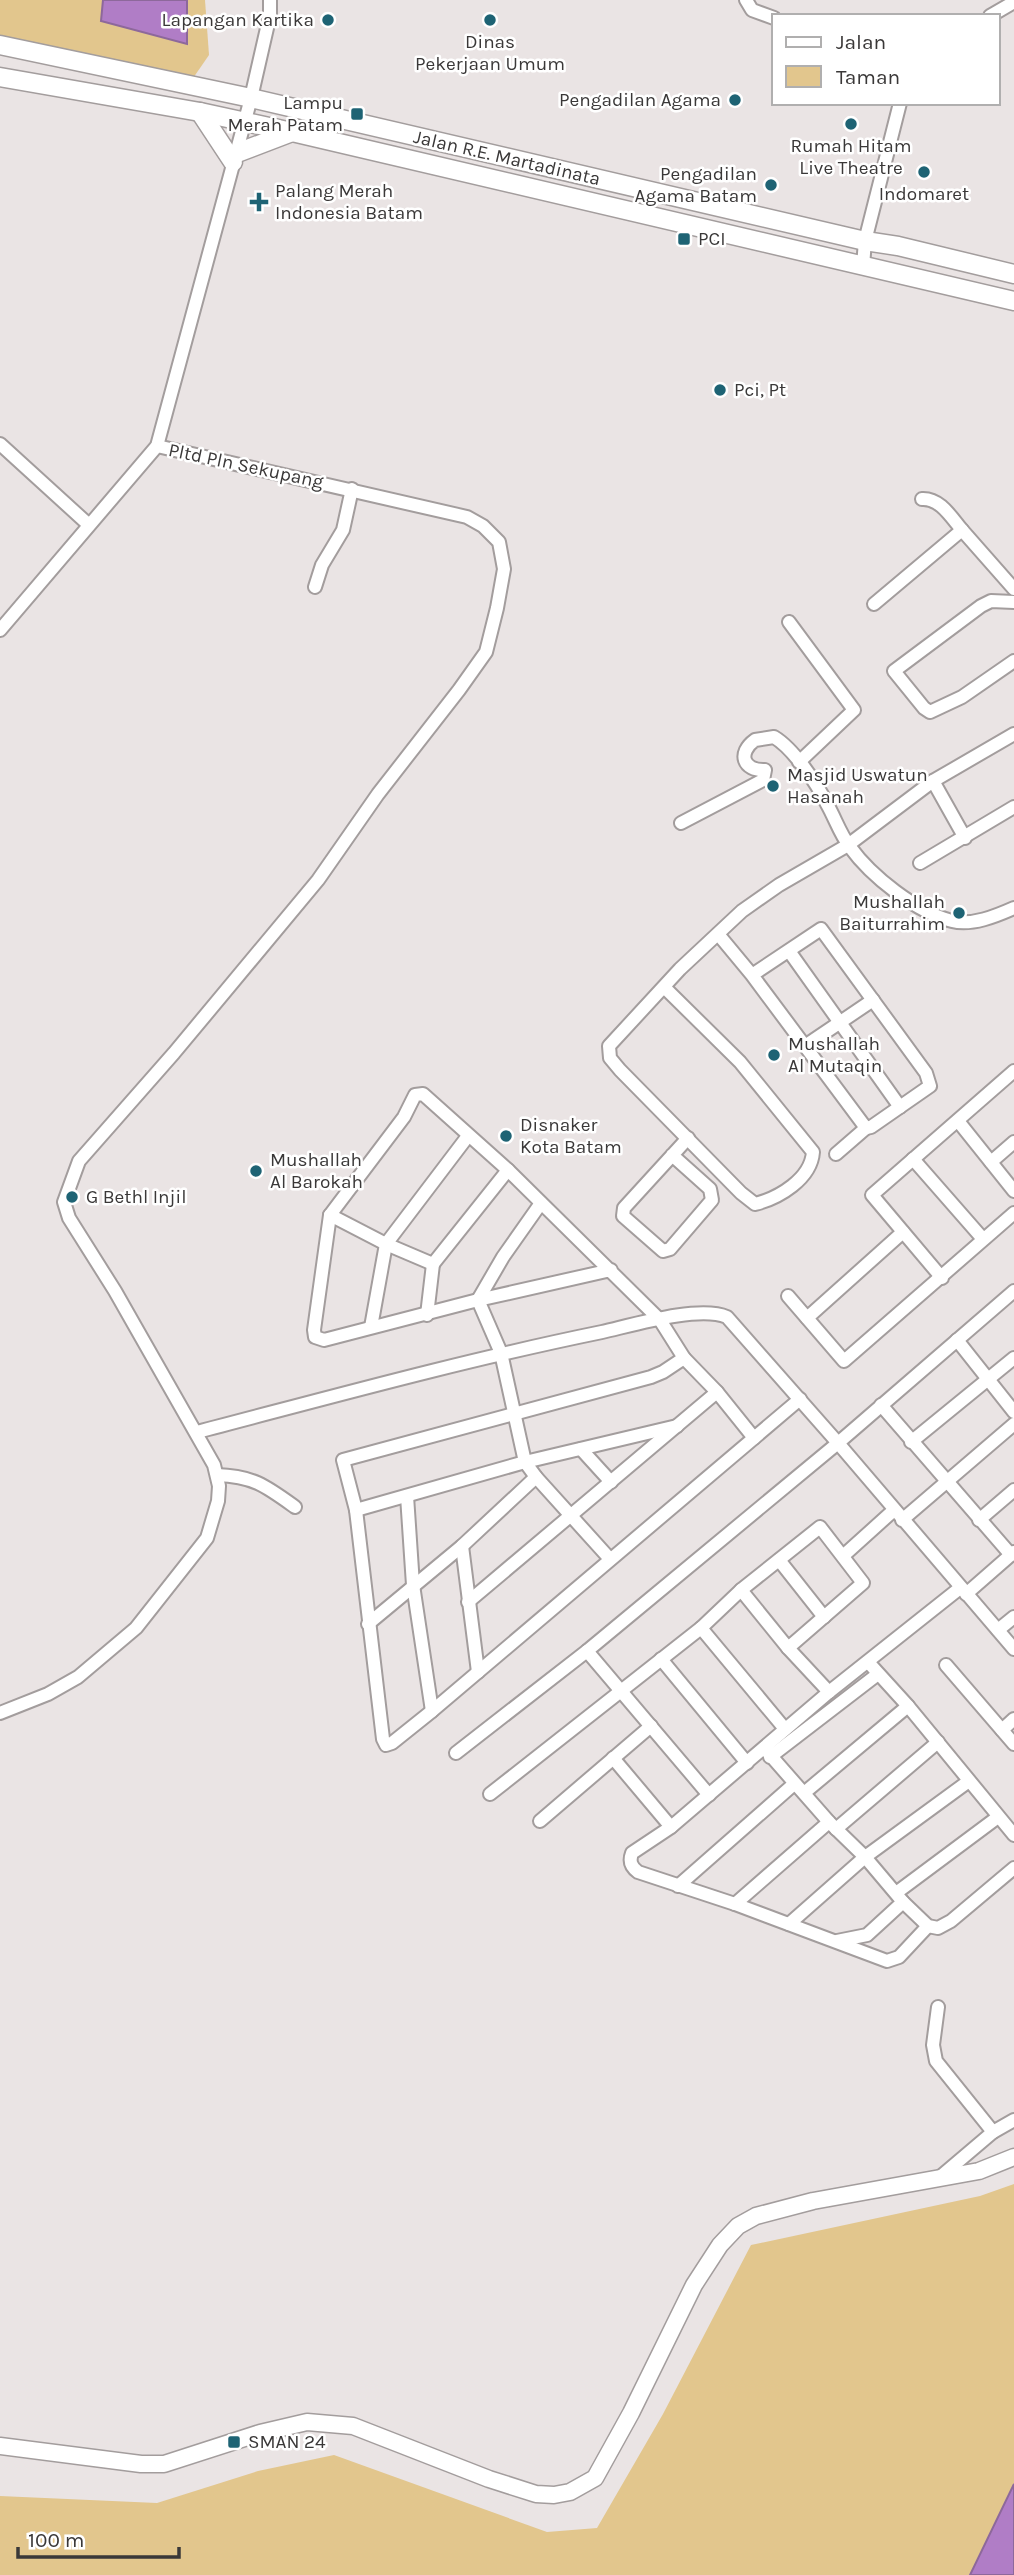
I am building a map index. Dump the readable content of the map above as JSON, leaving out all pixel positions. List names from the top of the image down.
{
  "streets": {
    "highway": ["Jalan R.E. Martadinata"],
    "street": ["Pltd Pln Sekupang"]
  },
  "places": {
    "other": [
      "Lapangan Kartika",
      "Dinas Pekerjaan Umum",
      "Pengadilan Agama",
      "Rumah Hitam Live Theatre",
      "Indomaret",
      "Pengadilan Agama Batam",
      "Pci, Pt",
      "Masjid Uswatun Hasanah",
      "Mushallah Baiturrahim",
      "Mushallah Al Mutaqin",
      "Disnaker Kota Batam",
      "Mushallah Al Barokah",
      "G Bethl Injil"
    ],
    "transit": ["Lampu Merah Patam", "PCI", "SMAN 24"],
    "health": ["Palang Merah Indonesia Batam"]
  },
  "legend": ["Jalan", "Taman"],
  "scale_bar": "100 m"
}
